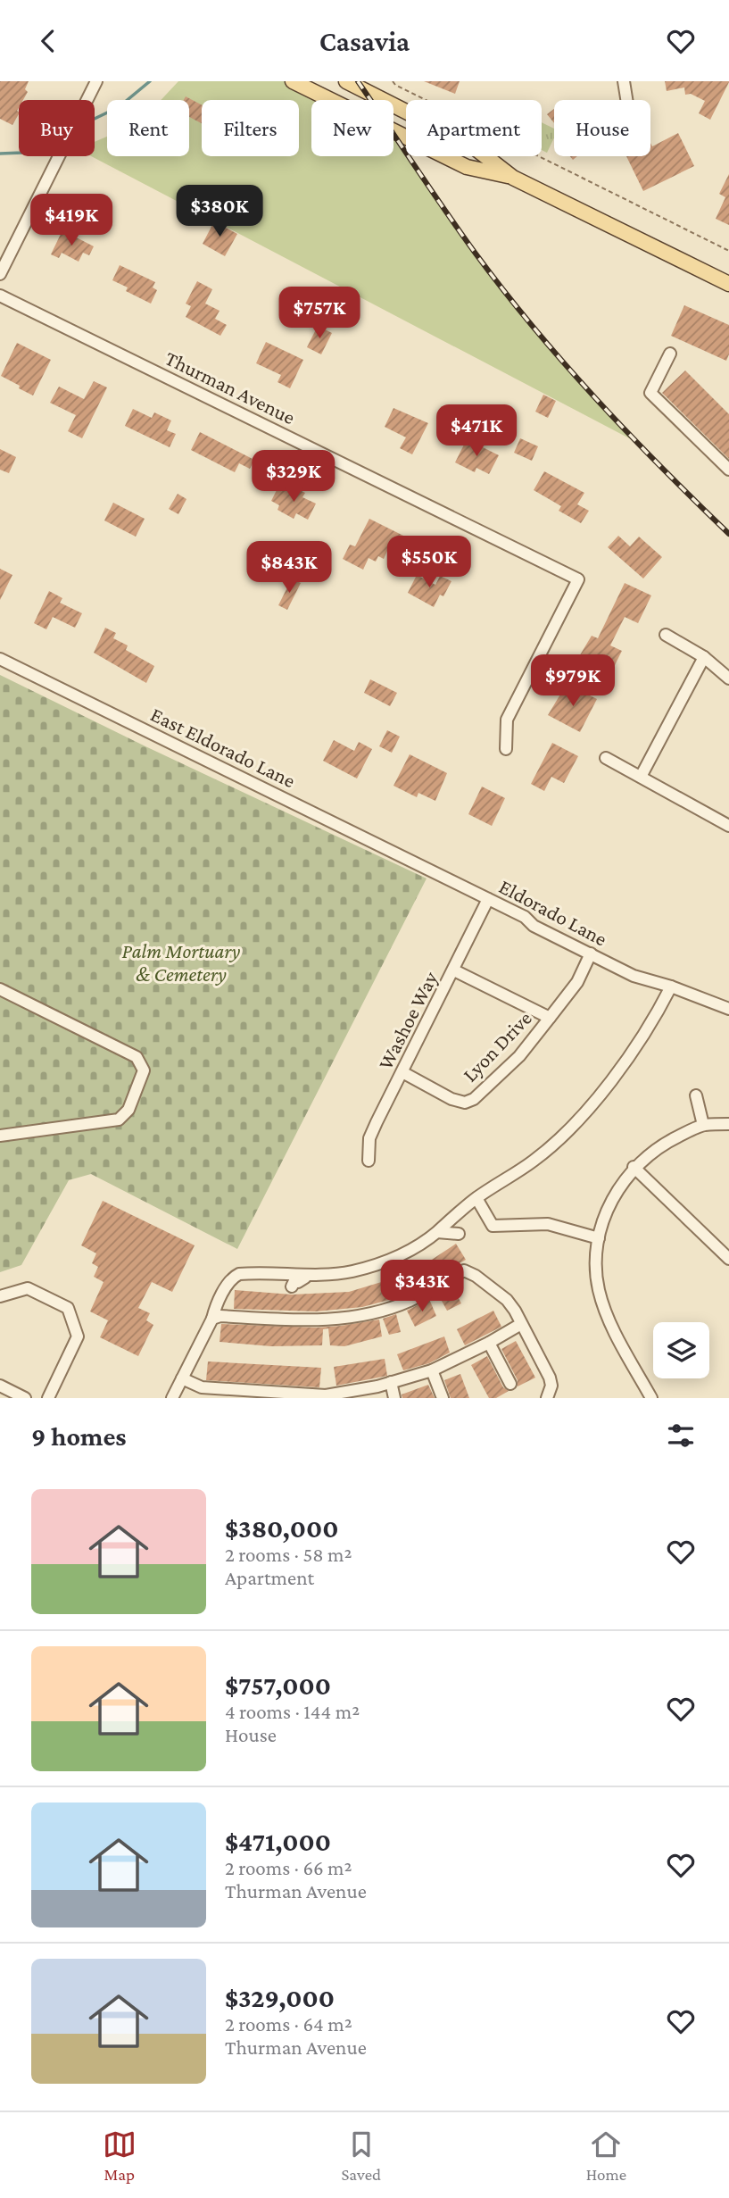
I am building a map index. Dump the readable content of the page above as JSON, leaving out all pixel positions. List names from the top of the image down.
{
  "streets": {
    "street": [
      "Thurman Avenue",
      "East Eldorado Lane",
      "Eldorado Lane",
      "Washoe Way",
      "Lyon Drive"
    ]
  },
  "crossings": [
    ["East Eldorado Lane", "Eldorado Lane"],
    ["Eldorado Lane", "Washoe Way"],
    ["Eldorado Lane", "Lyon Drive"],
    ["Washoe Way", "Lyon Drive"]
  ],
  "parks": ["Palm Mortuary & Cemetery"],
  "page": {
    "header": "Casavia",
    "chip": [
      "Buy",
      "Rent",
      "Filters",
      "New",
      "Apartment",
      "House"
    ],
    "price": [
      "$380K",
      "$419K",
      "$757K",
      "$471K",
      "$329K",
      "$550K",
      "$843K",
      "$979K",
      "$343K"
    ],
    "heading": "9 homes",
    "list": [
      {
        "name": "$380,000",
        "note": "2 rooms · 58 m² · Apartment"
      },
      {
        "name": "$757,000",
        "note": "4 rooms · 144 m² · House"
      },
      {
        "name": "$471,000",
        "note": "2 rooms · 66 m² · Thurman Avenue"
      },
      {
        "name": "$329,000",
        "note": "2 rooms · 64 m² · Thurman Avenue"
      }
    ],
    "tabs": ["Map", "Saved", "Home"]
  }
}
